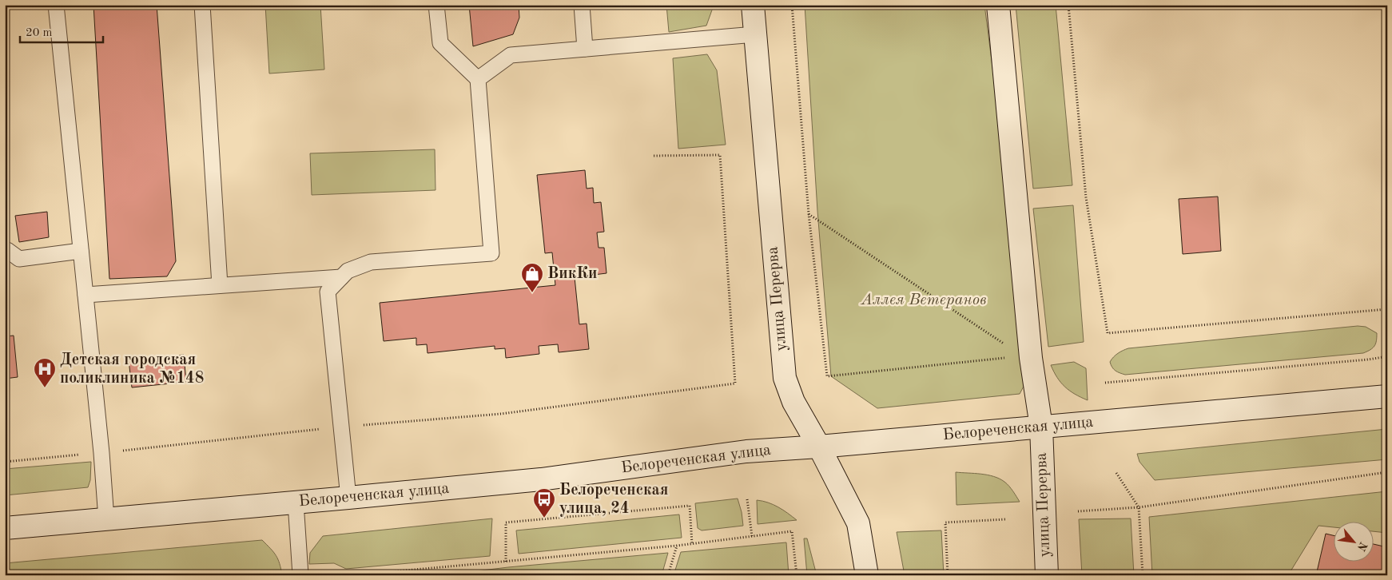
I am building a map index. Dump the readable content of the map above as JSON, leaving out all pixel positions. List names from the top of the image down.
{
  "streets": {
    "main road": ["улица Перерва", "Белореченская улица"]
  },
  "crossings": [
    ["улица Перерва", "Белореченская улица"]
  ],
  "parks": ["Аллея Ветеранов"],
  "places": {
    "shop": ["ВикКи"],
    "hospital": ["Детская городская поликлиника №148"],
    "bus stop": ["Белореченская улица, 24"]
  },
  "scale_bar": "20 m",
  "north": "bottom right"
}
